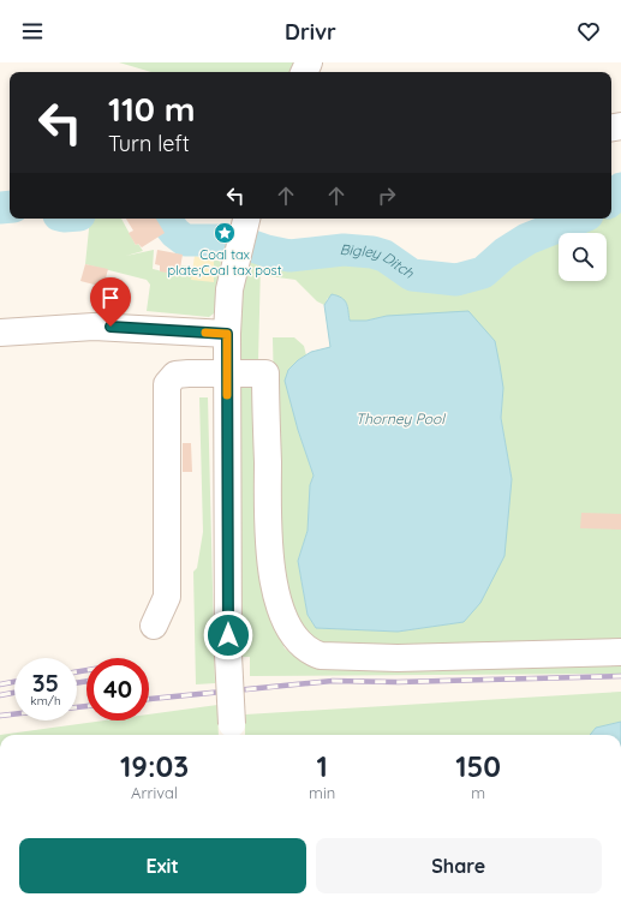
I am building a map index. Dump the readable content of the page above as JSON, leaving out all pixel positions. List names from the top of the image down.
{
  "water": ["Bigley Ditch", "Thorney Pool"],
  "places": {
    "place": ["Coal tax plate;Coal tax post"]
  },
  "page": {
    "header": "Drivr",
    "turn": ["110 m", "Turn left"],
    "speed": "35 km/h",
    "limit": "40",
    "eta": [
      "19:03",
      "Arrival",
      "1",
      "min",
      "150",
      "m"
    ],
    "buttons": ["Exit", "Share"]
  }
}
